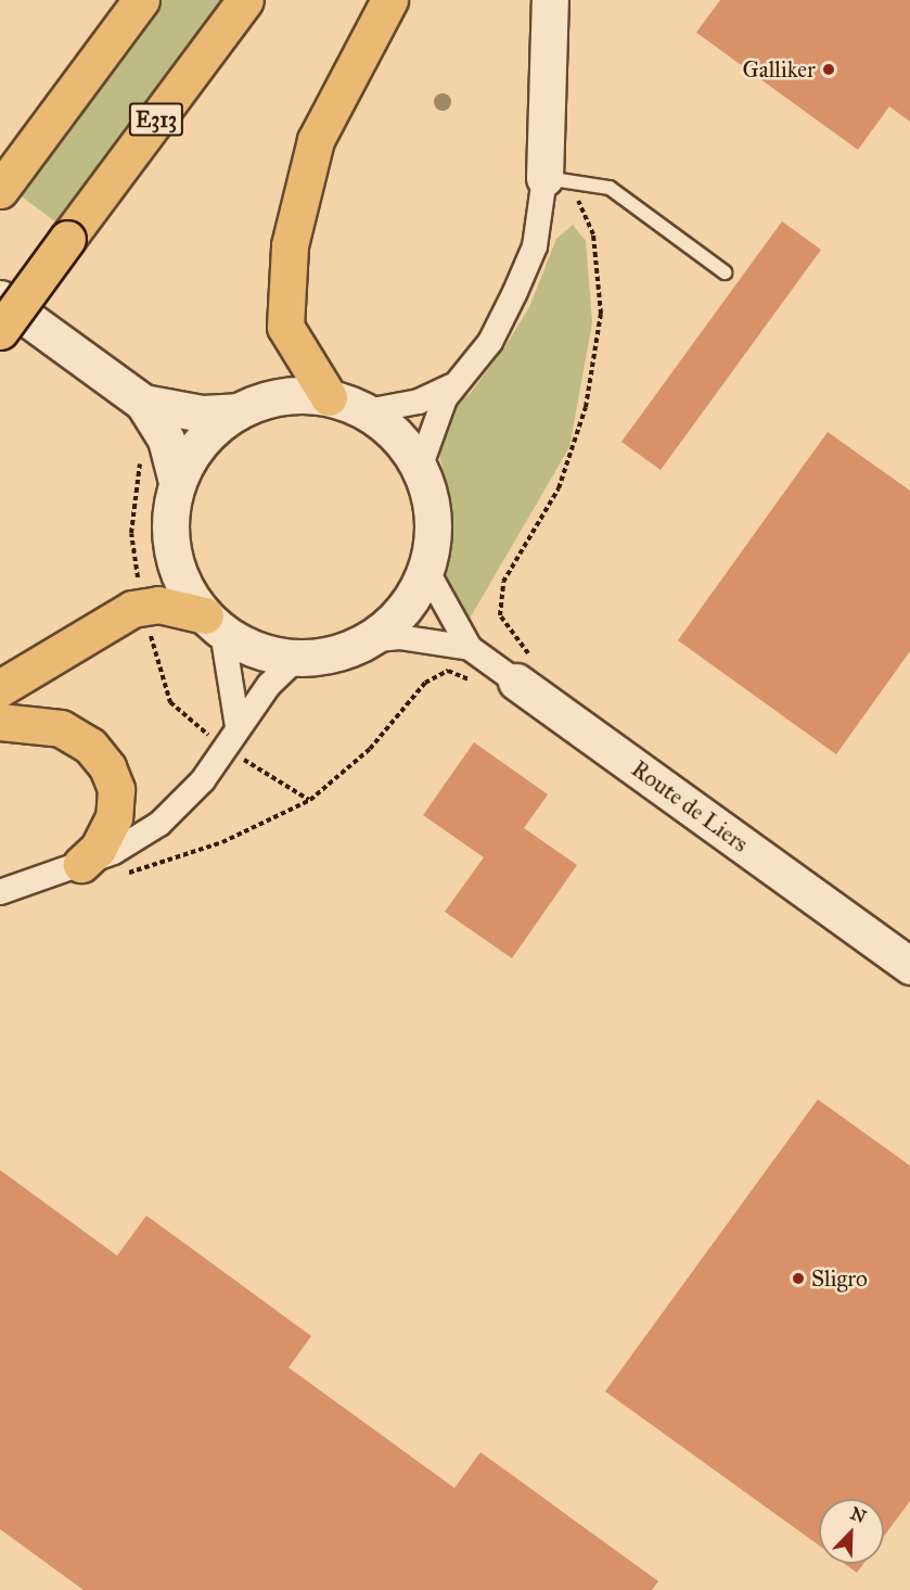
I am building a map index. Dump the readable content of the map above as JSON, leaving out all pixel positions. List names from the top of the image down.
{
  "streets": {
    "highway": ["E313"],
    "street": ["Route de Liers"]
  },
  "places": ["Galliker", "Sligro"],
  "north": "top right"
}
